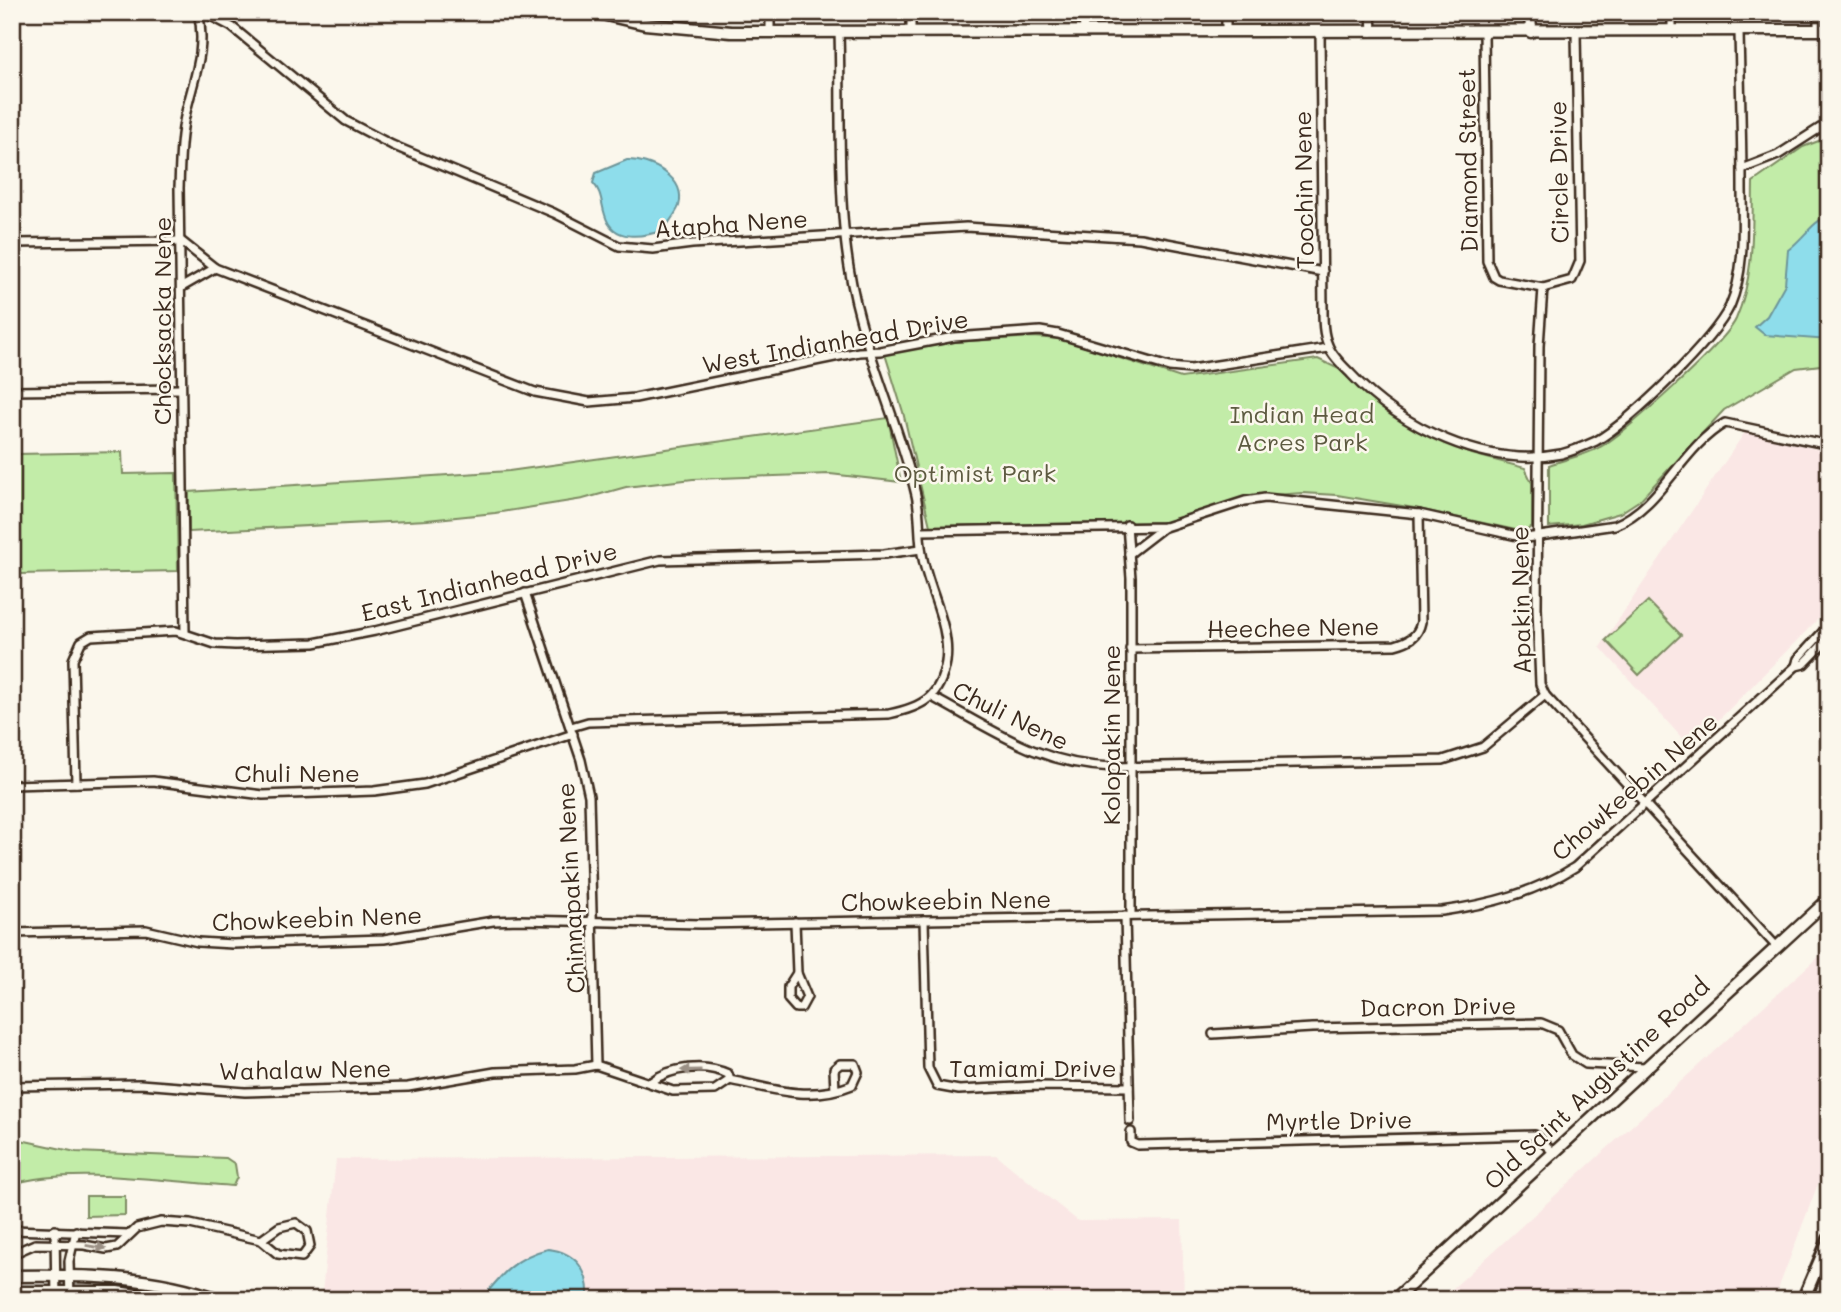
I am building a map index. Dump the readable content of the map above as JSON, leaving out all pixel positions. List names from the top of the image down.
{
  "streets": {
    "main road": ["Old Saint Augustine Road"],
    "street": [
      "Diamond Street",
      "Circle Drive",
      "Toochin Nene",
      "Atapha Nene",
      "Chocksacka Nene",
      "West Indianhead Drive",
      "East Indianhead Drive",
      "Apakin Nene",
      "Heechee Nene",
      "Chuli Nene",
      "Kolopakin Nene",
      "Chowkeebin Nene",
      "Chinnapakin Nene",
      "Dacron Drive",
      "Tamiami Drive",
      "Wahalaw Nene",
      "Myrtle Drive"
    ]
  },
  "crossings": [
    ["Diamond Street", "Circle Drive"],
    ["Diamond Street", "Apakin Nene"],
    ["Circle Drive", "Apakin Nene"],
    ["Toochin Nene", "Atapha Nene"],
    ["Toochin Nene", "West Indianhead Drive"],
    ["Atapha Nene", "Chocksacka Nene"],
    ["Chocksacka Nene", "West Indianhead Drive"],
    ["Chocksacka Nene", "East Indianhead Drive"],
    ["East Indianhead Drive", "Chuli Nene"],
    ["East Indianhead Drive", "Chinnapakin Nene"],
    ["Apakin Nene", "Chuli Nene"],
    ["Apakin Nene", "Chowkeebin Nene"],
    ["Apakin Nene", "Old Saint Augustine Road"],
    ["Heechee Nene", "Kolopakin Nene"],
    ["Chuli Nene", "Kolopakin Nene"],
    ["Chuli Nene", "Chinnapakin Nene"],
    ["Kolopakin Nene", "Chowkeebin Nene"],
    ["Kolopakin Nene", "Tamiami Drive"],
    ["Chowkeebin Nene", "Chinnapakin Nene"],
    ["Chowkeebin Nene", "Tamiami Drive"],
    ["Chinnapakin Nene", "Wahalaw Nene"],
    ["Dacron Drive", "Old Saint Augustine Road"],
    ["Old Saint Augustine Road", "Myrtle Drive"]
  ],
  "parks": ["Indian Head Acres Park", "Optimist Park"]
}
